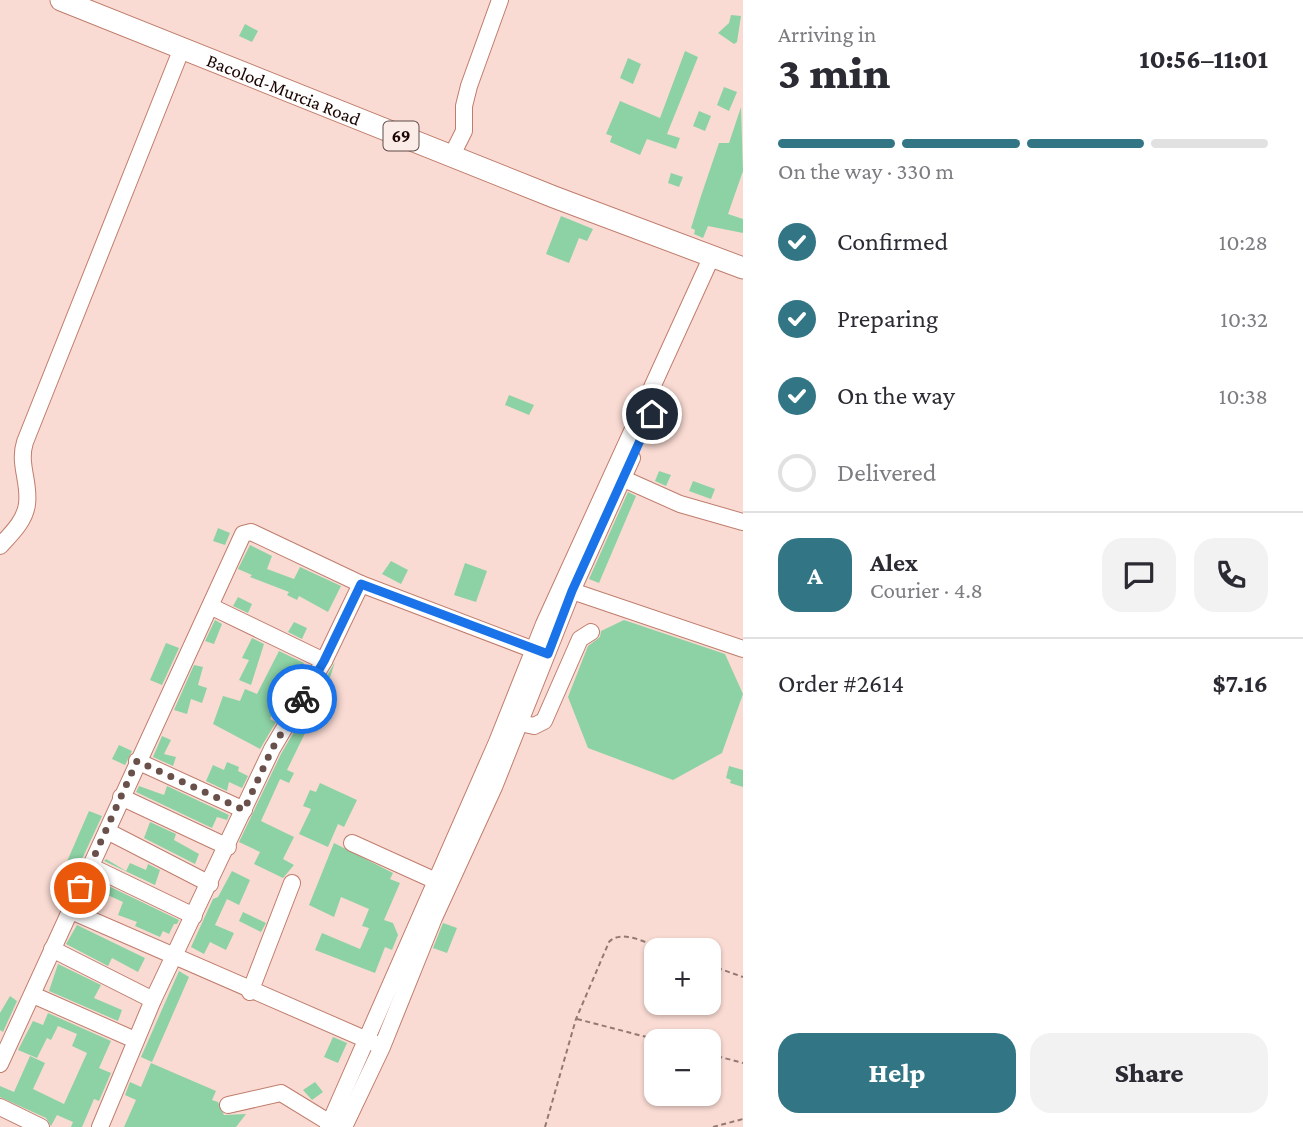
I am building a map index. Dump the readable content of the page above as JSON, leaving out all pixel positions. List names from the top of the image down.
{
  "streets": {
    "main road": ["Bacolod-Murcia Road", "69"]
  },
  "page": {
    "heading": ["3 min", "Arriving in", "10:56–11:01"],
    "panel": [
      "Alex",
      "Courier · 4.8",
      "Order #2614",
      "$7.16"
    ],
    "bar": "On the way · 330 m",
    "list": [
      ["Confirmed", "10:28"],
      ["Preparing", "10:32"],
      ["On the way", "10:38"],
      "Delivered"
    ],
    "round": "A",
    "map_buttons": ["+", "−"],
    "buttons": ["Help", "Share"]
  }
}
